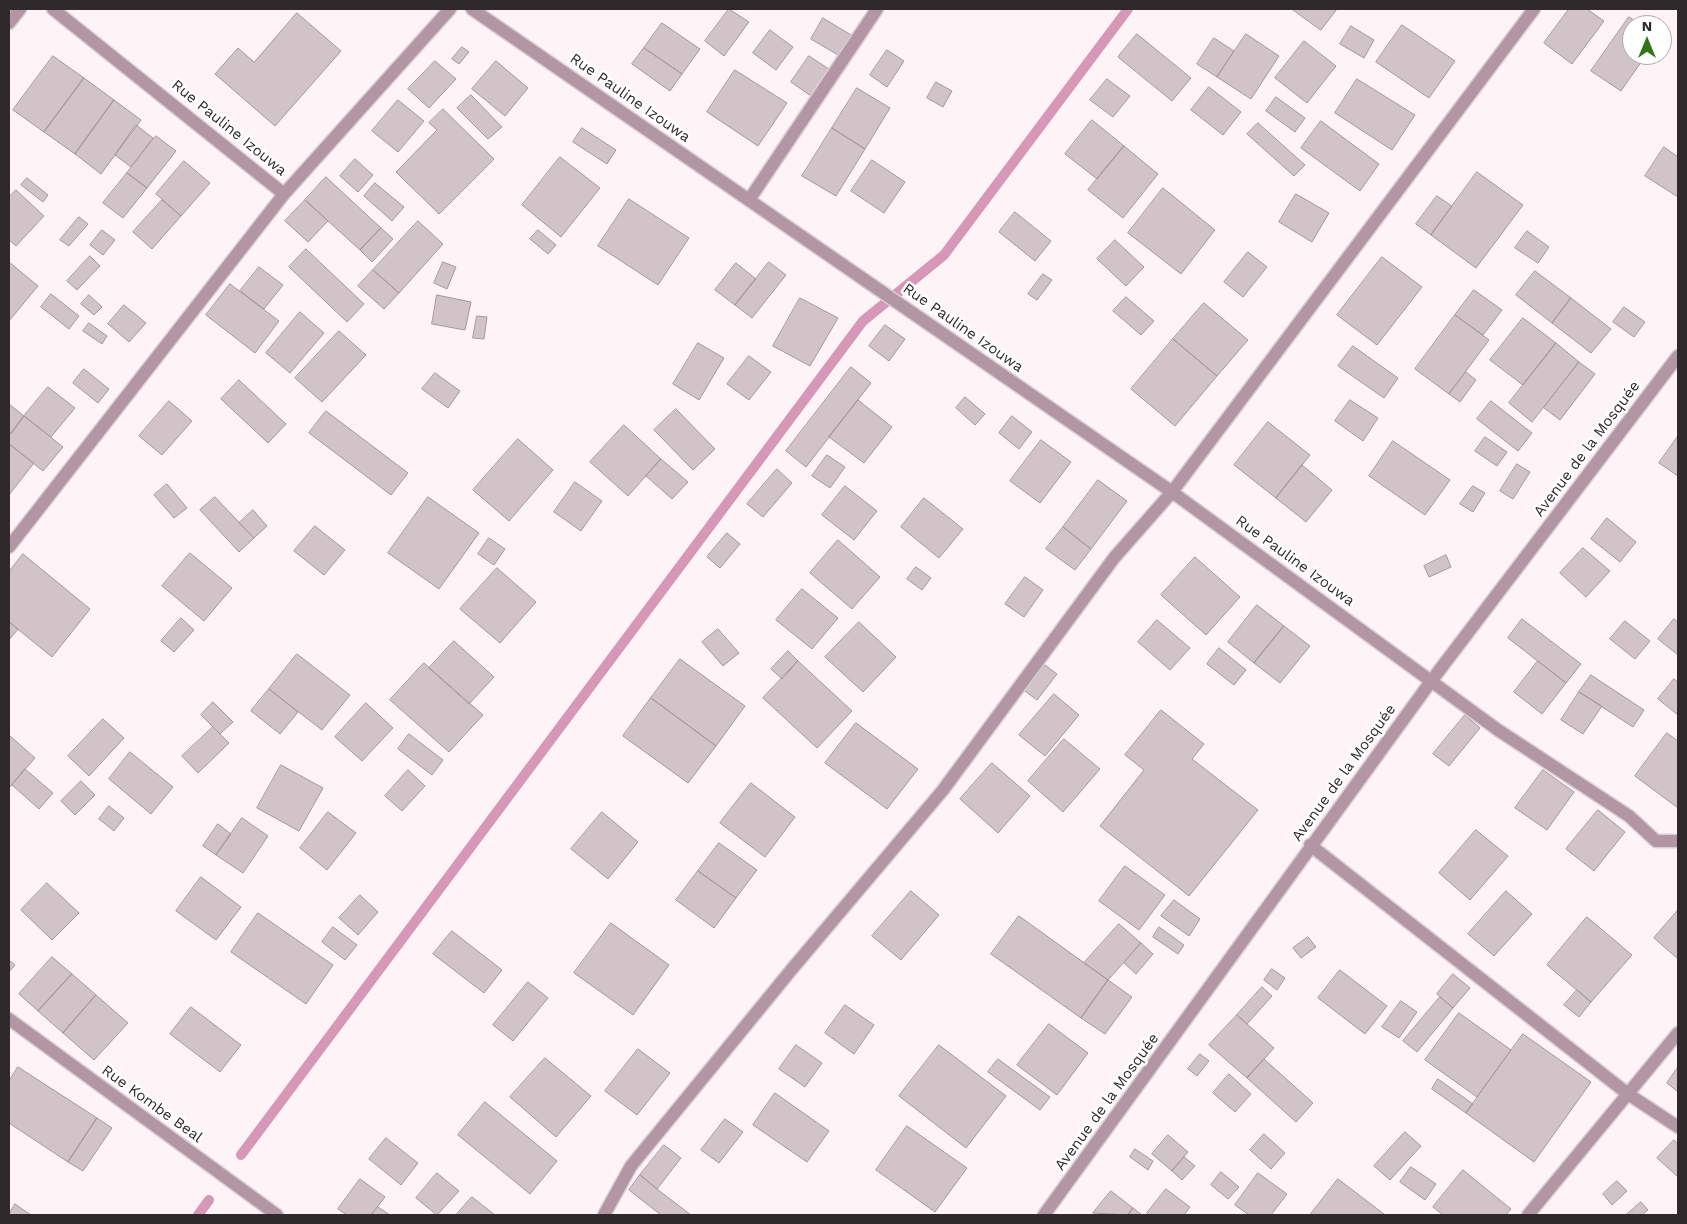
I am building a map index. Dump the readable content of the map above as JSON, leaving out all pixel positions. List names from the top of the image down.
{
  "streets": {
    "street": ["Rue Pauline Izouwa", "Avenue de la Mosquée", "Rue Kombe Beal"]
  },
  "crossings": [
    ["Rue Pauline Izouwa", "Avenue de la Mosquée"]
  ],
  "north": "top"
}
